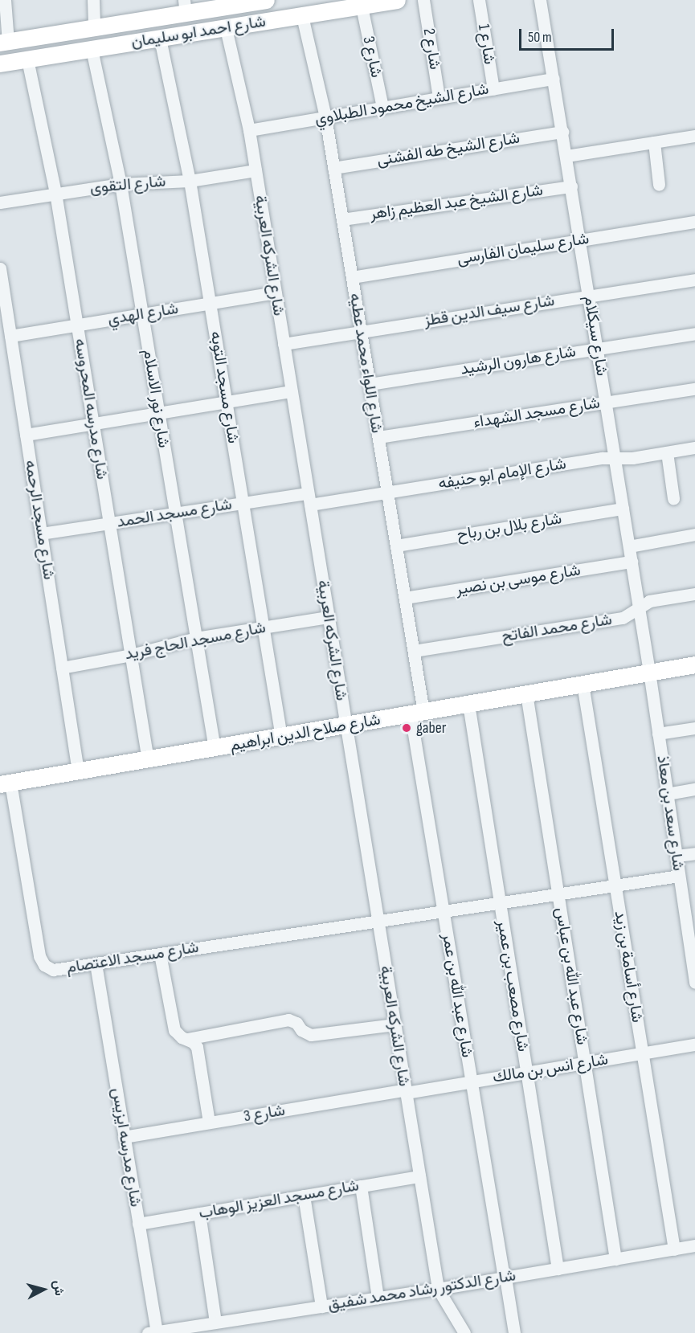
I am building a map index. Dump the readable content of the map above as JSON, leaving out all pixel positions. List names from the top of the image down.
{
  "streets": {
    "street": [
      "شارع احمد ابو سليمان",
      "شارع 1",
      "شارع 2",
      "شارع 3",
      "شارع الشيخ محمود الطبلاوي",
      "شارع الشيخ طه الفشنى",
      "شارع التقوى",
      "شارع الشيخ عبد العظيم زاهر",
      "شارع سليمان الفارسى",
      "شارع الشركه العربية",
      "شارع سيف الدين قطز",
      "شارع الهدي",
      "شارع سيكلام",
      "شارع هارون الرشيد",
      "شارع اللواء محمد عطيه",
      "شارع مسجد التوبه",
      "شارع نور الاسلام",
      "شارع مدرسه المحروسه",
      "شارع مسجد الشهداء",
      "شارع الإمام ابو حنيفه",
      "شارع مسجد الحمد",
      "شارع مسجد الرحمه",
      "شارع بلال بن رباح",
      "شارع موسى بن نصير",
      "شارع محمد الفاتح",
      "شارع مسجد الحاج فريد",
      "شارع صلاح الدين ابراهيم",
      "شارع سعد بن معاذ",
      "شارع مسجد الاعتصام",
      "شارع أسامة بن زيد",
      "شارع عبد الله بن عباس",
      "شارع مصعب بن عمير",
      "شارع عبد الله بن عمر",
      "شارع انس بن مالك",
      "شارع مدرسه ايزيس",
      "شارع مسجد العزيز الوهاب",
      "شارع الدكتور رشاد محمد شفيق"
    ]
  },
  "crossings": [
    ["شارع احمد ابو سليمان", "شارع 3"],
    ["شارع احمد ابو سليمان", "شارع الشركه العربية"],
    ["شارع احمد ابو سليمان", "شارع اللواء محمد عطيه"],
    ["شارع احمد ابو سليمان", "شارع مسجد التوبه"],
    ["شارع احمد ابو سليمان", "شارع نور الاسلام"],
    ["شارع احمد ابو سليمان", "شارع مدرسه المحروسه"],
    ["شارع 1", "شارع الشيخ محمود الطبلاوي"],
    ["شارع 2", "شارع الشيخ محمود الطبلاوي"],
    ["شارع 3", "شارع الشيخ محمود الطبلاوي"],
    ["شارع 3", "شارع الشركه العربية"],
    ["شارع 3", "شارع انس بن مالك"],
    ["شارع 3", "شارع مدرسه ايزيس"],
    ["شارع الشيخ محمود الطبلاوي", "شارع الشركه العربية"],
    ["شارع الشيخ محمود الطبلاوي", "شارع سيكلام"],
    ["شارع الشيخ محمود الطبلاوي", "شارع اللواء محمد عطيه"],
    ["شارع الشيخ طه الفشنى", "شارع سيكلام"],
    ["شارع الشيخ طه الفشنى", "شارع اللواء محمد عطيه"],
    ["شارع التقوى", "شارع الشركه العربية"],
    ["شارع التقوى", "شارع مسجد التوبه"],
    ["شارع التقوى", "شارع نور الاسلام"],
    ["شارع التقوى", "شارع مدرسه المحروسه"],
    ["شارع الشيخ عبد العظيم زاهر", "شارع سيكلام"],
    ["شارع الشيخ عبد العظيم زاهر", "شارع اللواء محمد عطيه"],
    ["شارع سليمان الفارسى", "شارع سيكلام"],
    ["شارع سليمان الفارسى", "شارع اللواء محمد عطيه"],
    ["شارع الشركه العربية", "شارع سيف الدين قطز"],
    ["شارع الشركه العربية", "شارع الهدي"],
    ["شارع الشركه العربية", "شارع الإمام ابو حنيفه"],
    ["شارع الشركه العربية", "شارع مسجد الحمد"],
    ["شارع الشركه العربية", "شارع مسجد الحاج فريد"],
    ["شارع الشركه العربية", "شارع صلاح الدين ابراهيم"],
    ["شارع الشركه العربية", "شارع مسجد الاعتصام"],
    ["شارع الشركه العربية", "شارع انس بن مالك"],
    ["شارع الشركه العربية", "شارع مسجد العزيز الوهاب"],
    ["شارع الشركه العربية", "شارع الدكتور رشاد محمد شفيق"],
    ["شارع سيف الدين قطز", "شارع سيكلام"],
    ["شارع سيف الدين قطز", "شارع اللواء محمد عطيه"],
    ["شارع الهدي", "شارع مسجد التوبه"],
    ["شارع الهدي", "شارع نور الاسلام"],
    ["شارع الهدي", "شارع مدرسه المحروسه"],
    ["شارع الهدي", "شارع مسجد الرحمه"],
    ["شارع سيكلام", "شارع هارون الرشيد"],
    ["شارع سيكلام", "شارع مسجد الشهداء"],
    ["شارع سيكلام", "شارع الإمام ابو حنيفه"],
    ["شارع سيكلام", "شارع بلال بن رباح"],
    ["شارع سيكلام", "شارع موسى بن نصير"],
    ["شارع سيكلام", "شارع محمد الفاتح"],
    ["شارع سيكلام", "شارع صلاح الدين ابراهيم"],
    ["شارع سيكلام", "شارع سعد بن معاذ"],
    ["شارع هارون الرشيد", "شارع اللواء محمد عطيه"],
    ["شارع اللواء محمد عطيه", "شارع مسجد الشهداء"],
    ["شارع اللواء محمد عطيه", "شارع الإمام ابو حنيفه"],
    ["شارع اللواء محمد عطيه", "شارع بلال بن رباح"],
    ["شارع اللواء محمد عطيه", "شارع موسى بن نصير"],
    ["شارع اللواء محمد عطيه", "شارع محمد الفاتح"],
    ["شارع اللواء محمد عطيه", "شارع صلاح الدين ابراهيم"],
    ["شارع اللواء محمد عطيه", "شارع عبد الله بن عمر"],
    ["شارع مسجد التوبه", "شارع مسجد الحمد"],
    ["شارع مسجد التوبه", "شارع مسجد الحاج فريد"],
    ["شارع مسجد التوبه", "شارع صلاح الدين ابراهيم"],
    ["شارع نور الاسلام", "شارع مسجد الحمد"],
    ["شارع نور الاسلام", "شارع مسجد الحاج فريد"],
    ["شارع نور الاسلام", "شارع صلاح الدين ابراهيم"],
    ["شارع مدرسه المحروسه", "شارع مسجد الحمد"],
    ["شارع مدرسه المحروسه", "شارع مسجد الحاج فريد"],
    ["شارع مدرسه المحروسه", "شارع صلاح الدين ابراهيم"],
    ["شارع الإمام ابو حنيفه", "شارع مسجد الحمد"],
    ["شارع مسجد الحمد", "شارع مسجد الرحمه"],
    ["شارع مسجد الرحمه", "شارع مسجد الحاج فريد"],
    ["شارع مسجد الرحمه", "شارع صلاح الدين ابراهيم"],
    ["شارع صلاح الدين ابراهيم", "شارع سعد بن معاذ"],
    ["شارع صلاح الدين ابراهيم", "شارع مسجد الاعتصام"],
    ["شارع صلاح الدين ابراهيم", "شارع أسامة بن زيد"],
    ["شارع صلاح الدين ابراهيم", "شارع عبد الله بن عباس"],
    ["شارع صلاح الدين ابراهيم", "شارع مصعب بن عمير"],
    ["شارع صلاح الدين ابراهيم", "شارع عبد الله بن عمر"],
    ["شارع سعد بن معاذ", "شارع مسجد الاعتصام"],
    ["شارع مسجد الاعتصام", "شارع أسامة بن زيد"],
    ["شارع مسجد الاعتصام", "شارع عبد الله بن عباس"],
    ["شارع مسجد الاعتصام", "شارع مصعب بن عمير"],
    ["شارع مسجد الاعتصام", "شارع عبد الله بن عمر"],
    ["شارع مسجد الاعتصام", "شارع مدرسه ايزيس"],
    ["شارع أسامة بن زيد", "شارع انس بن مالك"],
    ["شارع أسامة بن زيد", "شارع الدكتور رشاد محمد شفيق"],
    ["شارع عبد الله بن عباس", "شارع انس بن مالك"],
    ["شارع عبد الله بن عباس", "شارع الدكتور رشاد محمد شفيق"],
    ["شارع مصعب بن عمير", "شارع انس بن مالك"],
    ["شارع مصعب بن عمير", "شارع الدكتور رشاد محمد شفيق"],
    ["شارع عبد الله بن عمر", "شارع انس بن مالك"],
    ["شارع عبد الله بن عمر", "شارع الدكتور رشاد محمد شفيق"],
    ["شارع مدرسه ايزيس", "شارع مسجد العزيز الوهاب"],
    ["شارع مدرسه ايزيس", "شارع الدكتور رشاد محمد شفيق"]
  ],
  "places": ["gaber"],
  "scale_bar": "50 m",
  "north": "right"
}
